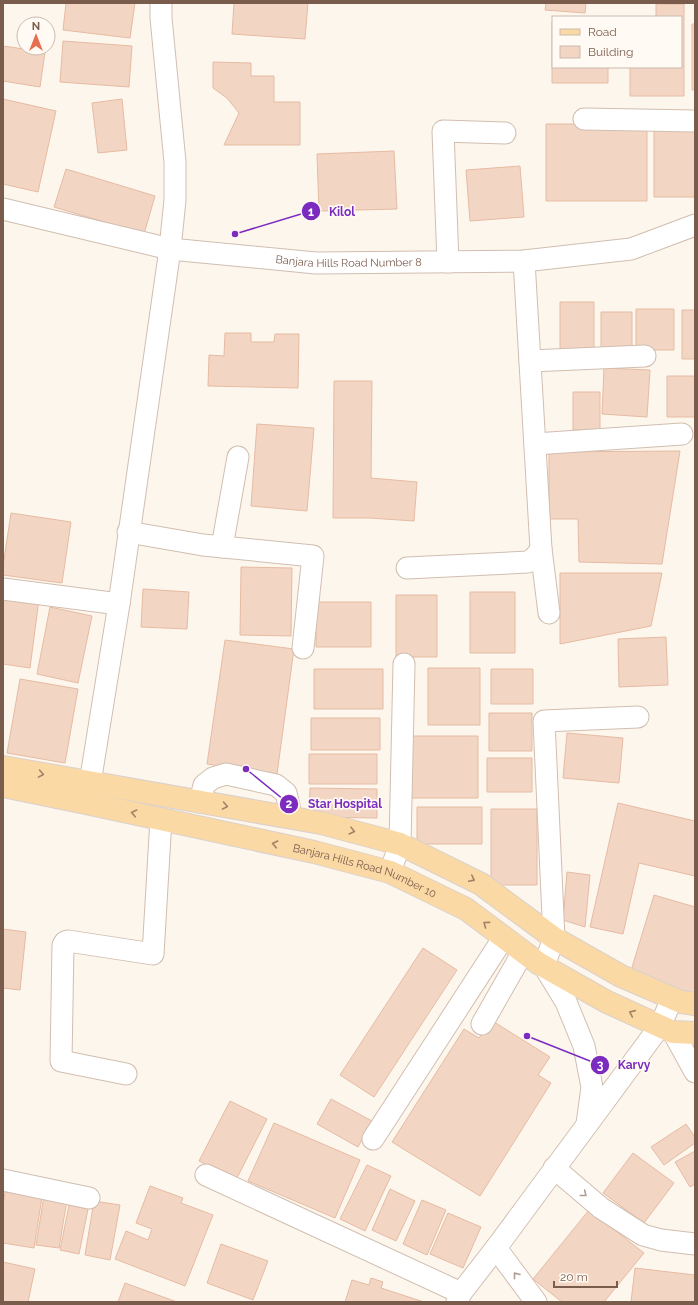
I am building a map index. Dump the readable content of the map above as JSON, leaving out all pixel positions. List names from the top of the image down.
{
  "streets": {
    "main road": ["Banjara Hills Road Number 10"],
    "street": ["Banjara Hills Road Number 8"]
  },
  "places": ["Kilol", "Star Hospital", "Karvy"],
  "legend": ["Road", "Building"],
  "scale_bar": "20 m",
  "north": "top"
}
